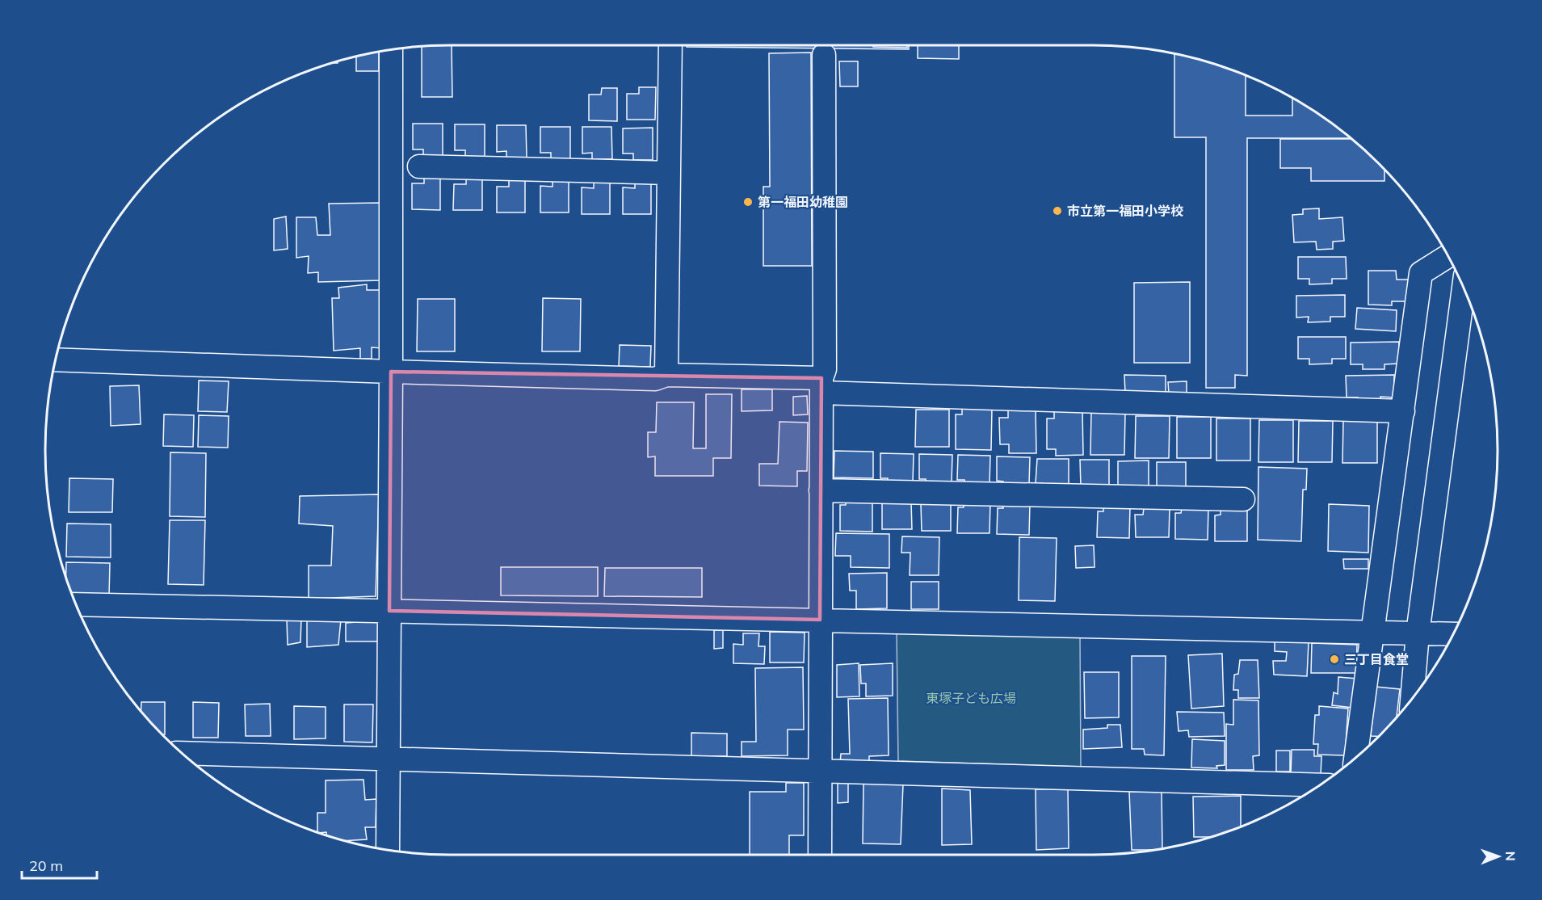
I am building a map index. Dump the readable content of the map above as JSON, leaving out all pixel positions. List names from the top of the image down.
{
  "parks": ["東塚子ども広場"],
  "places": ["第一福田幼稚園", "市立第一福田小学校", "三丁目食堂"],
  "scale_bar": "20 m",
  "north": "right"
}
